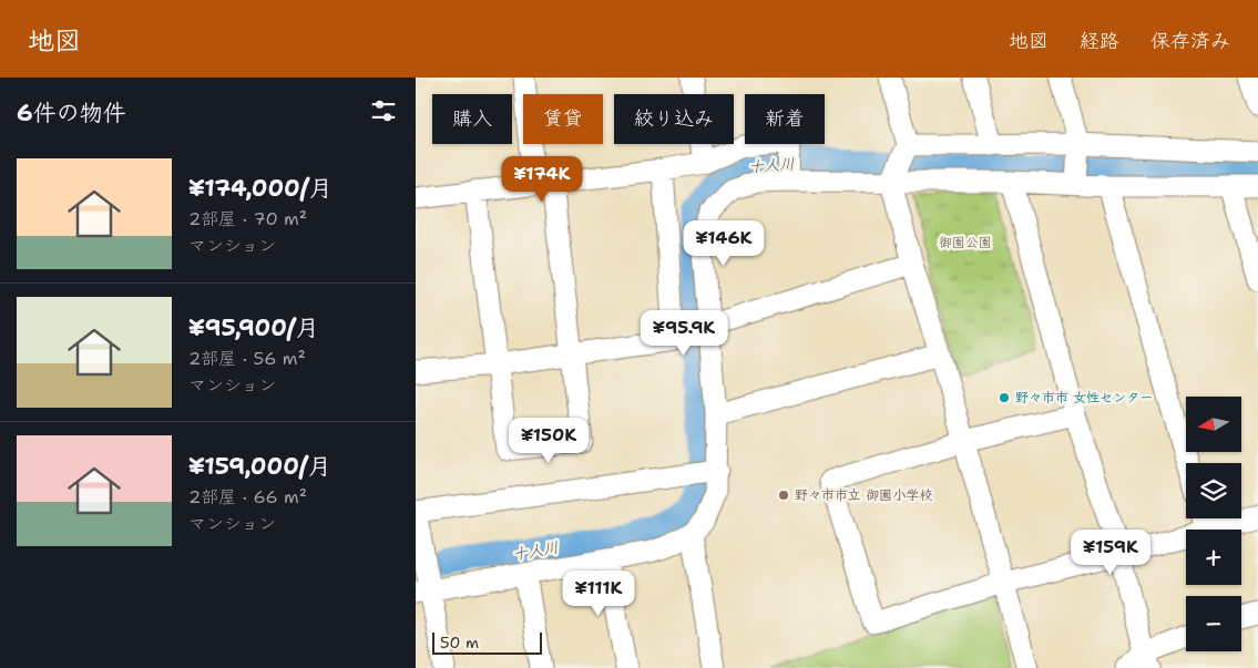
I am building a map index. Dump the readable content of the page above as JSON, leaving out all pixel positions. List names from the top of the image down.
{
  "water": ["十人川"],
  "parks": ["御園公園"],
  "places": ["野々市市 女性センター", "野々市市立 御園小学校"],
  "scale_bar": "50 m",
  "north": "left",
  "page": {
    "header": "地図",
    "nav": ["地図", "経路", "保存済み"],
    "heading": "6件の物件",
    "chip": [
      "購入",
      "賃貸",
      "絞り込み",
      "新着"
    ],
    "list": [
      {
        "name": "¥174,000/月",
        "note": "2部屋 · 70 m² · マンション"
      },
      {
        "name": "¥95,900/月",
        "note": "2部屋 · 56 m² · マンション"
      },
      {
        "name": "¥159,000/月",
        "note": "2部屋 · 66 m² · マンション"
      }
    ],
    "price": [
      "¥174K",
      "¥146K",
      "¥95.9K",
      "¥150K",
      "¥159K",
      "¥111K"
    ],
    "map_buttons": ["+", "−"],
    "scale": "50 m"
  }
}
